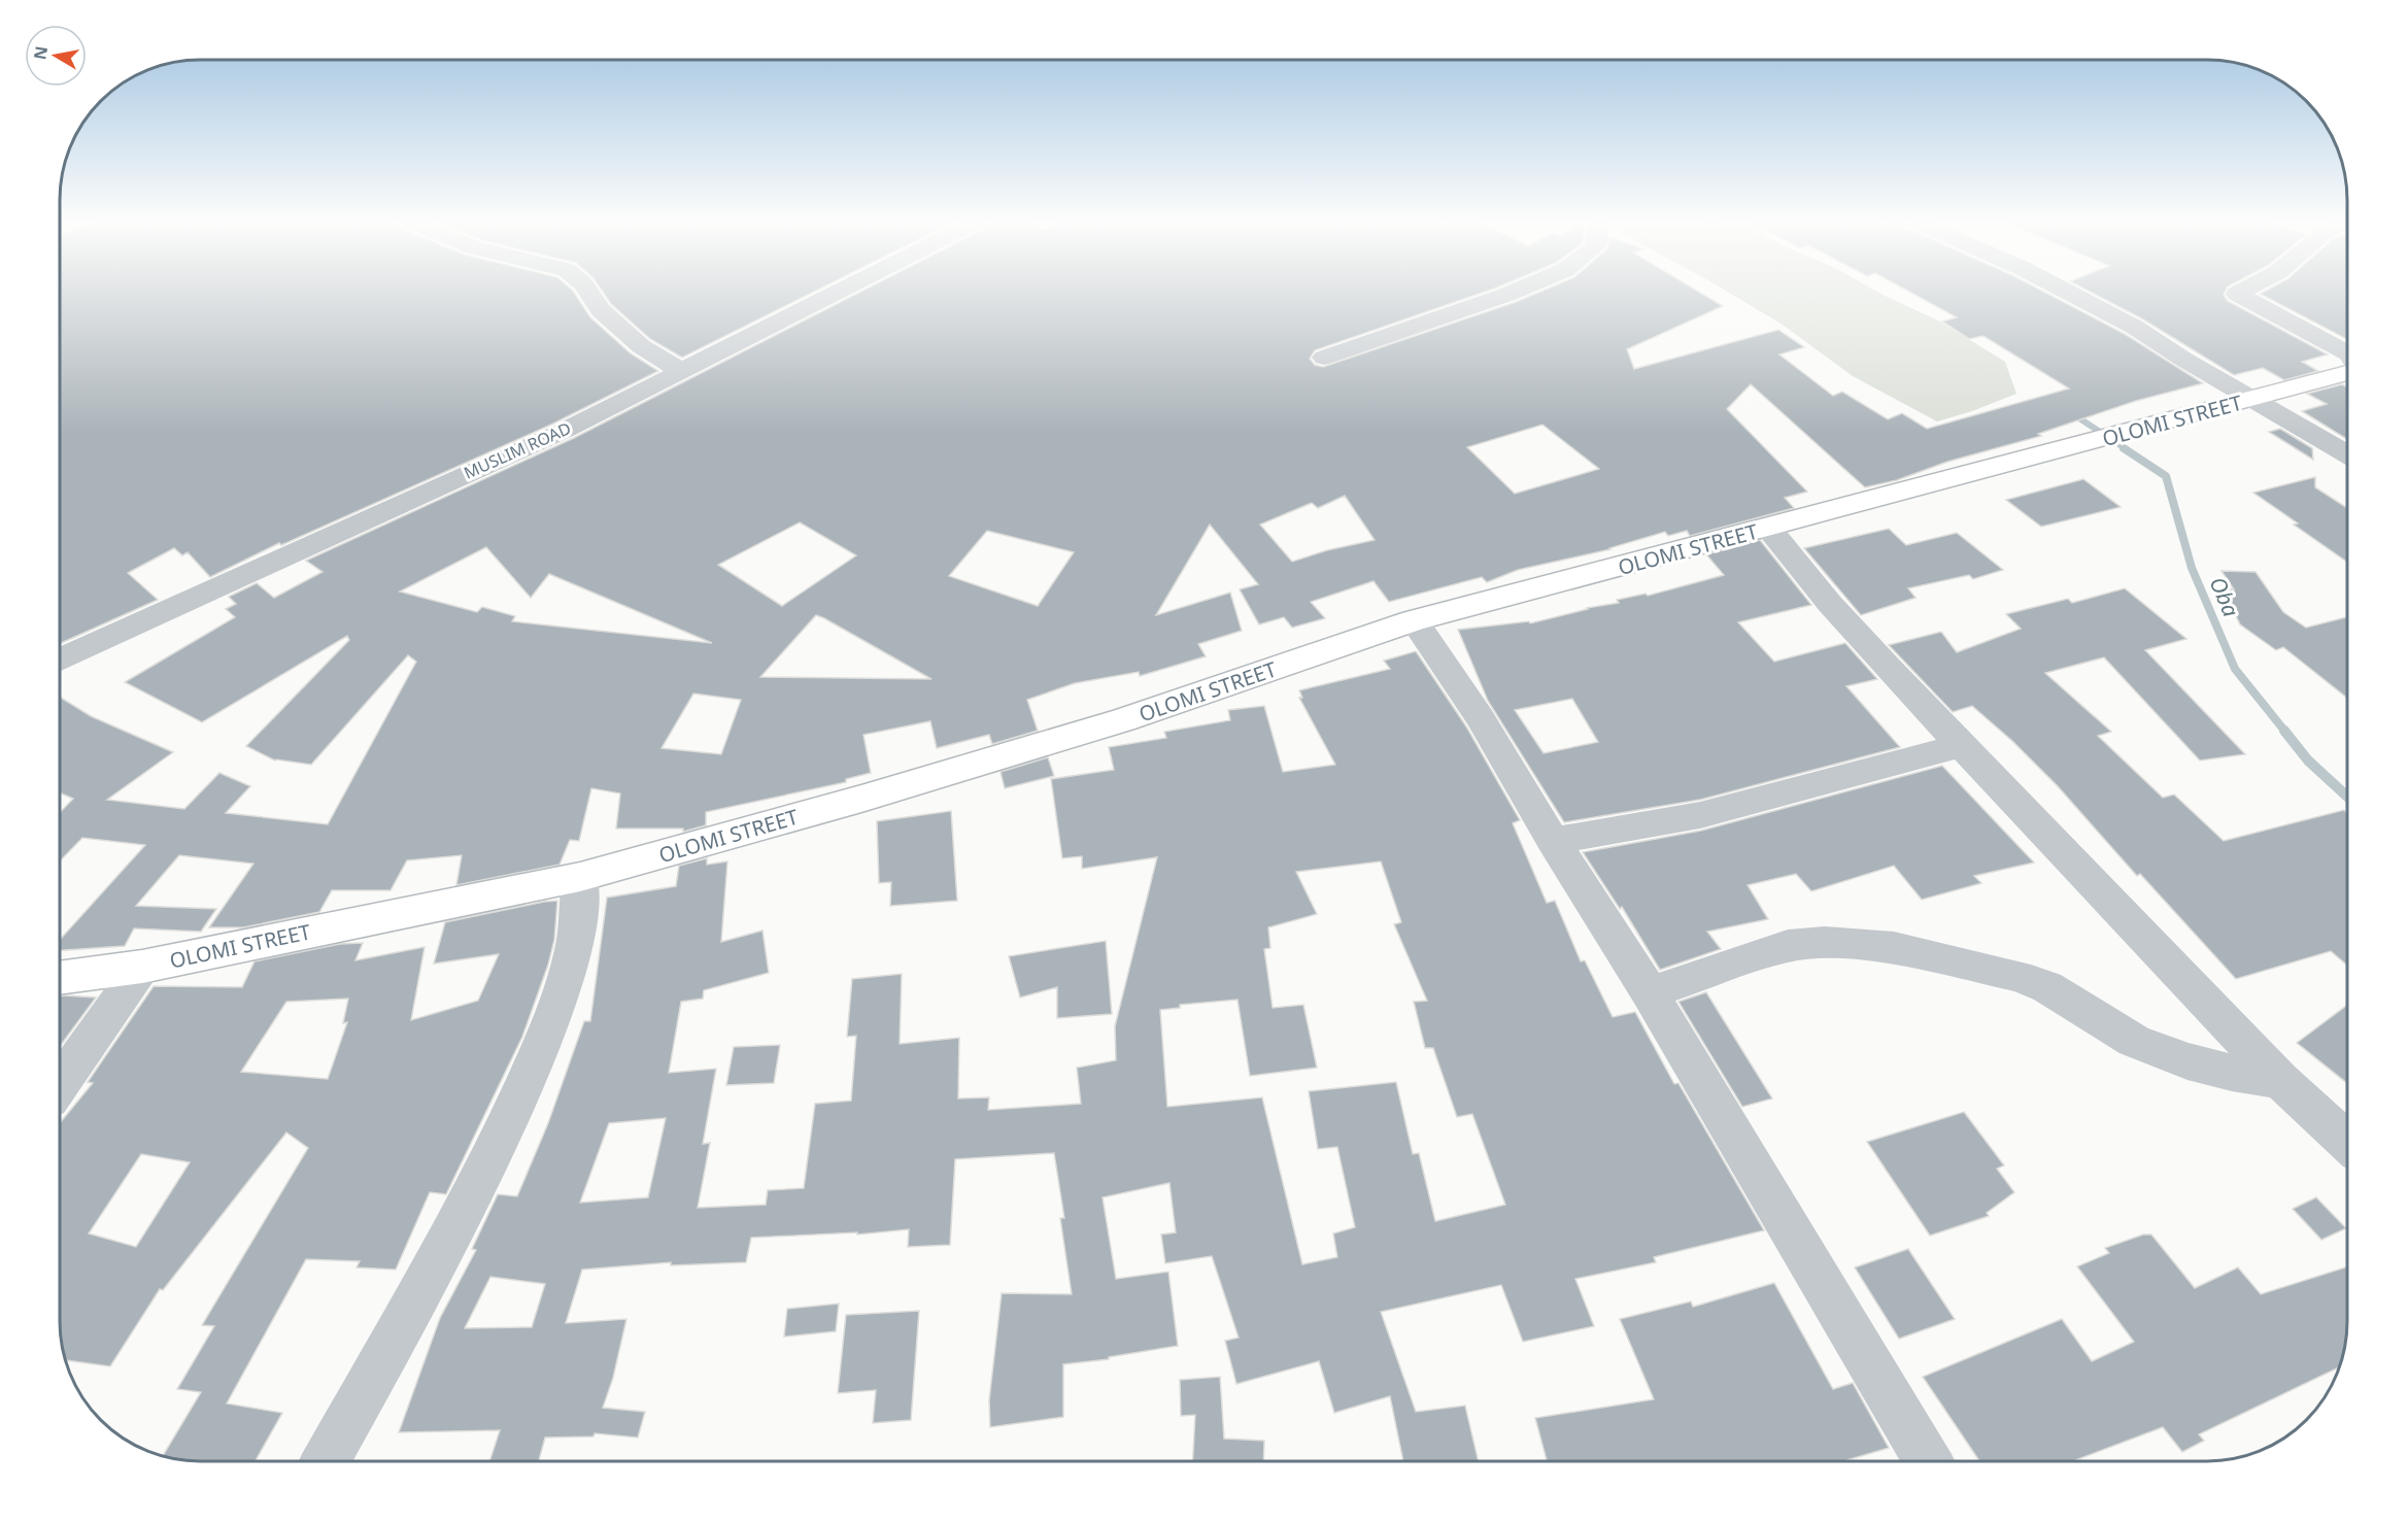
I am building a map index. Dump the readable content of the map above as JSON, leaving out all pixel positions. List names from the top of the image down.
{
  "streets": {
    "main road": ["OLOMI STREET"],
    "street": ["MUSLIM ROAD"]
  },
  "water": ["Oba"],
  "north": "left"
}
